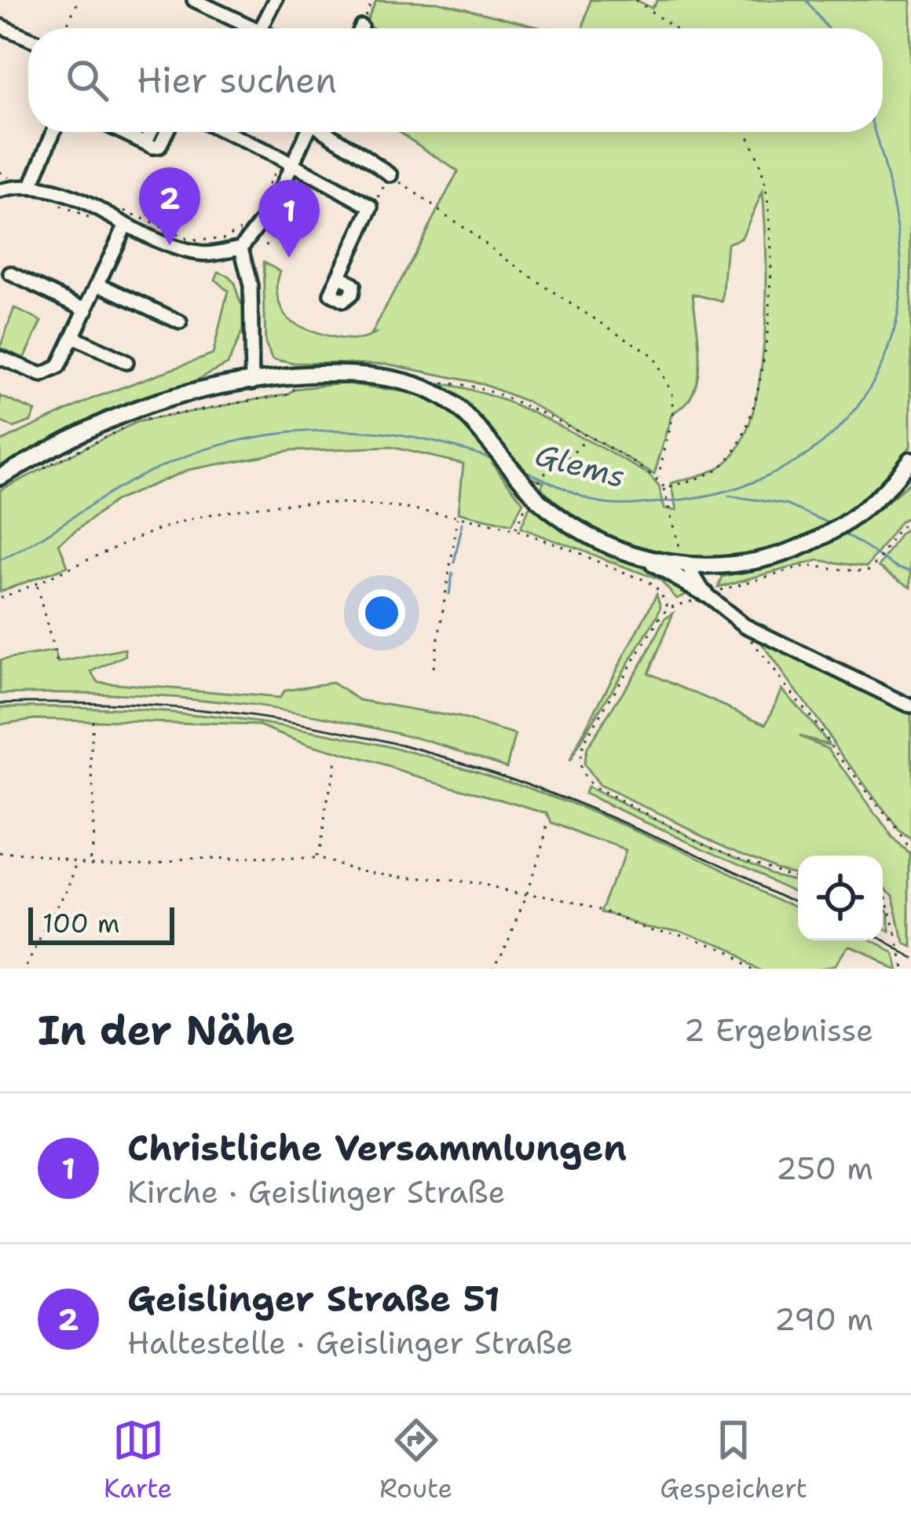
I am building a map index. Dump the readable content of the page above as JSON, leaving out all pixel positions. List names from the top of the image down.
{
  "water": ["Glems"],
  "scale_bar": "100 m",
  "page": {
    "search": "Hier suchen",
    "pins": ["2", "1"],
    "scale": "100 m",
    "heading": ["In der Nähe", "2 Ergebnisse"],
    "list": [
      {
        "mark": "1",
        "name": "Christliche Versammlungen",
        "note": "Kirche · Geislinger Straße",
        "value": "250 m"
      },
      {
        "mark": "2",
        "name": "Geislinger Straße 51",
        "note": "Haltestelle · Geislinger Straße",
        "value": "290 m"
      }
    ],
    "nav": ["Karte", "Route", "Gespeichert"]
  }
}
